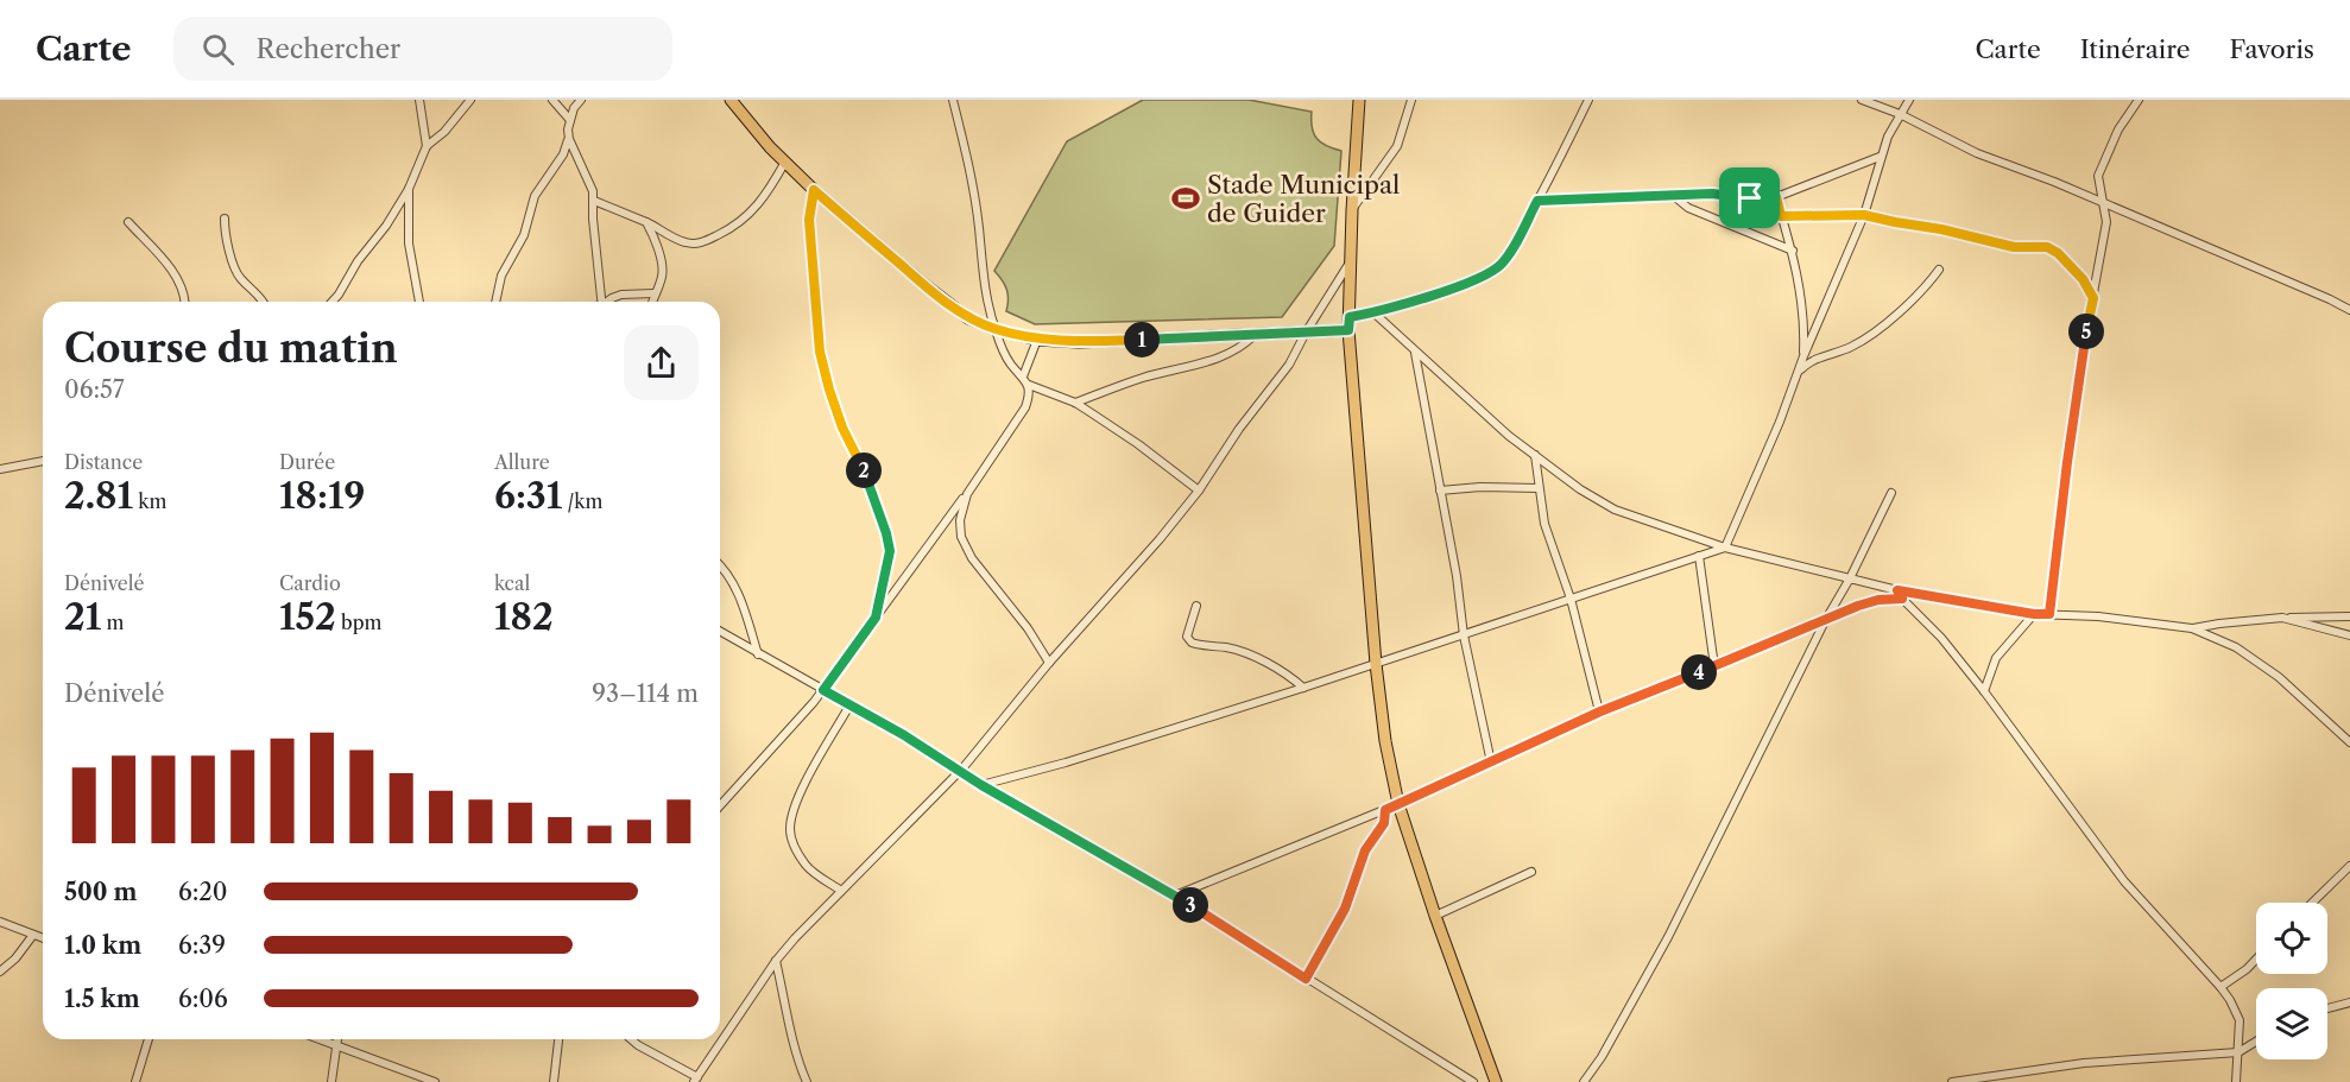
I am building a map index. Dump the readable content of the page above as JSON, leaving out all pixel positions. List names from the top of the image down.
{
  "places": {
    "sports": ["Stade Municipal de Guider"]
  },
  "page": {
    "header": "Carte",
    "search": "Rechercher",
    "nav": ["Carte", "Itinéraire", "Favoris"],
    "heading": ["Course du matin", "06:57"],
    "pins": [
      "5",
      "1",
      "2",
      "4",
      "3"
    ],
    "stats": [
      ["Distance", "2.81 km"],
      ["Durée", "18:19"],
      ["Allure", "6:31 /km"],
      ["Dénivelé", "21 m"],
      ["Cardio", "152 bpm"],
      ["kcal", "182"]
    ],
    "chart": ["Dénivelé", "93–114 m"],
    "list": [
      {
        "name": "500 m",
        "note": "6:20"
      },
      {
        "name": "1.0 km",
        "note": "6:39"
      },
      {
        "name": "1.5 km",
        "note": "6:06"
      }
    ]
  }
}
